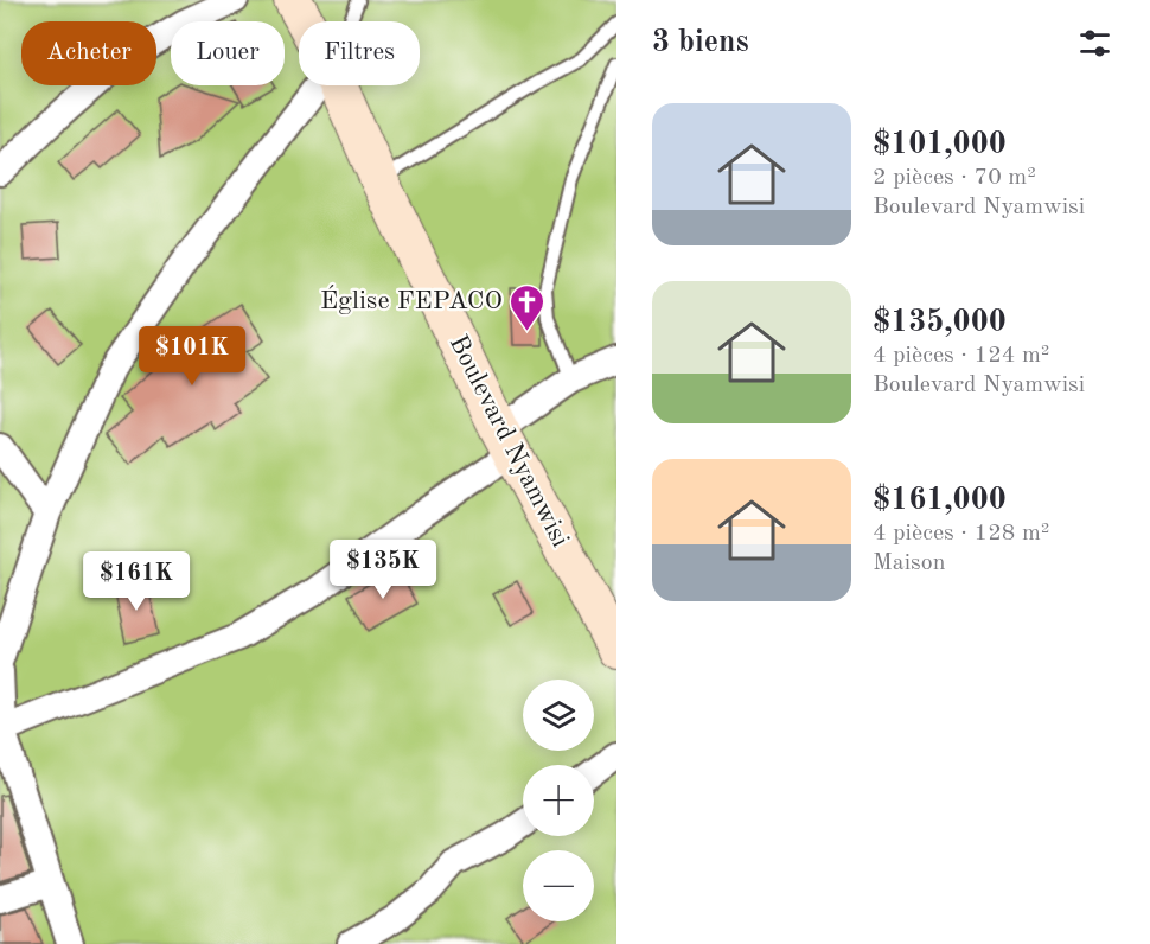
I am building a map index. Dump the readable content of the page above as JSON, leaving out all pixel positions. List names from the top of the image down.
{
  "streets": {
    "main road": ["Boulevard Nyamwisi"]
  },
  "places": {
    "church": ["Église FEPACO"]
  },
  "page": {
    "heading": "3 biens",
    "chip": ["Acheter", "Louer", "Filtres"],
    "list": [
      {
        "name": "$101,000",
        "note": "2 pièces · 70 m² · Boulevard Nyamwisi"
      },
      {
        "name": "$135,000",
        "note": "4 pièces · 124 m² · Boulevard Nyamwisi"
      },
      {
        "name": "$161,000",
        "note": "4 pièces · 128 m² · Maison"
      }
    ],
    "price": ["$101K", "$135K", "$161K"],
    "map_buttons": ["+", "−"]
  }
}
